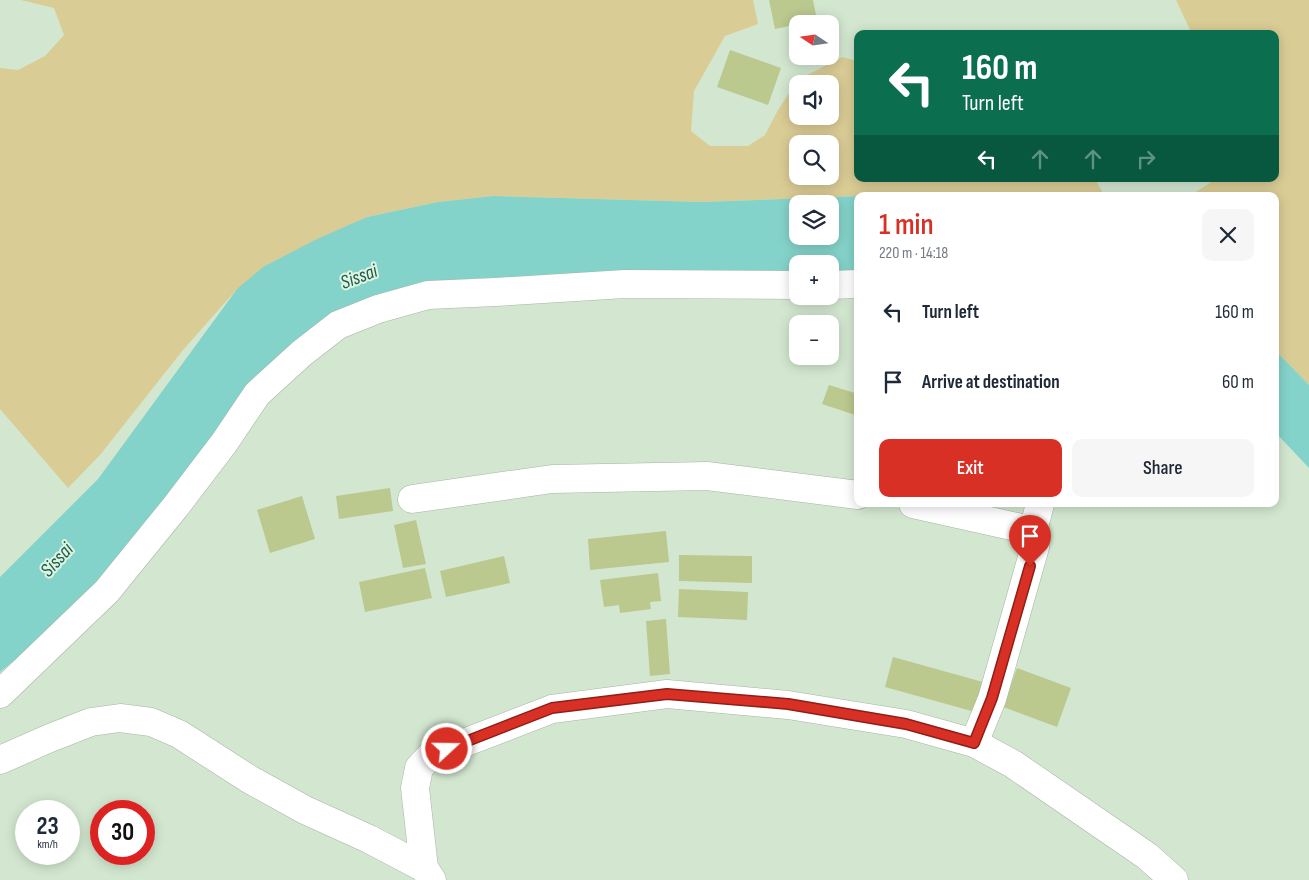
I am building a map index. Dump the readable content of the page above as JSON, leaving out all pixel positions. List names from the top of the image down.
{
  "water": ["Sissai"],
  "north": "left",
  "page": {
    "map_buttons": ["+", "−"],
    "turn": ["160 m", "Turn left"],
    "heading": ["1 min", "220 m · 14:18"],
    "list": [
      {
        "name": "Turn left",
        "value": "160 m"
      },
      {
        "name": "Arrive at destination",
        "value": "60 m"
      }
    ],
    "buttons": ["Exit", "Share"],
    "speed": "23 km/h",
    "limit": "30"
  }
}
